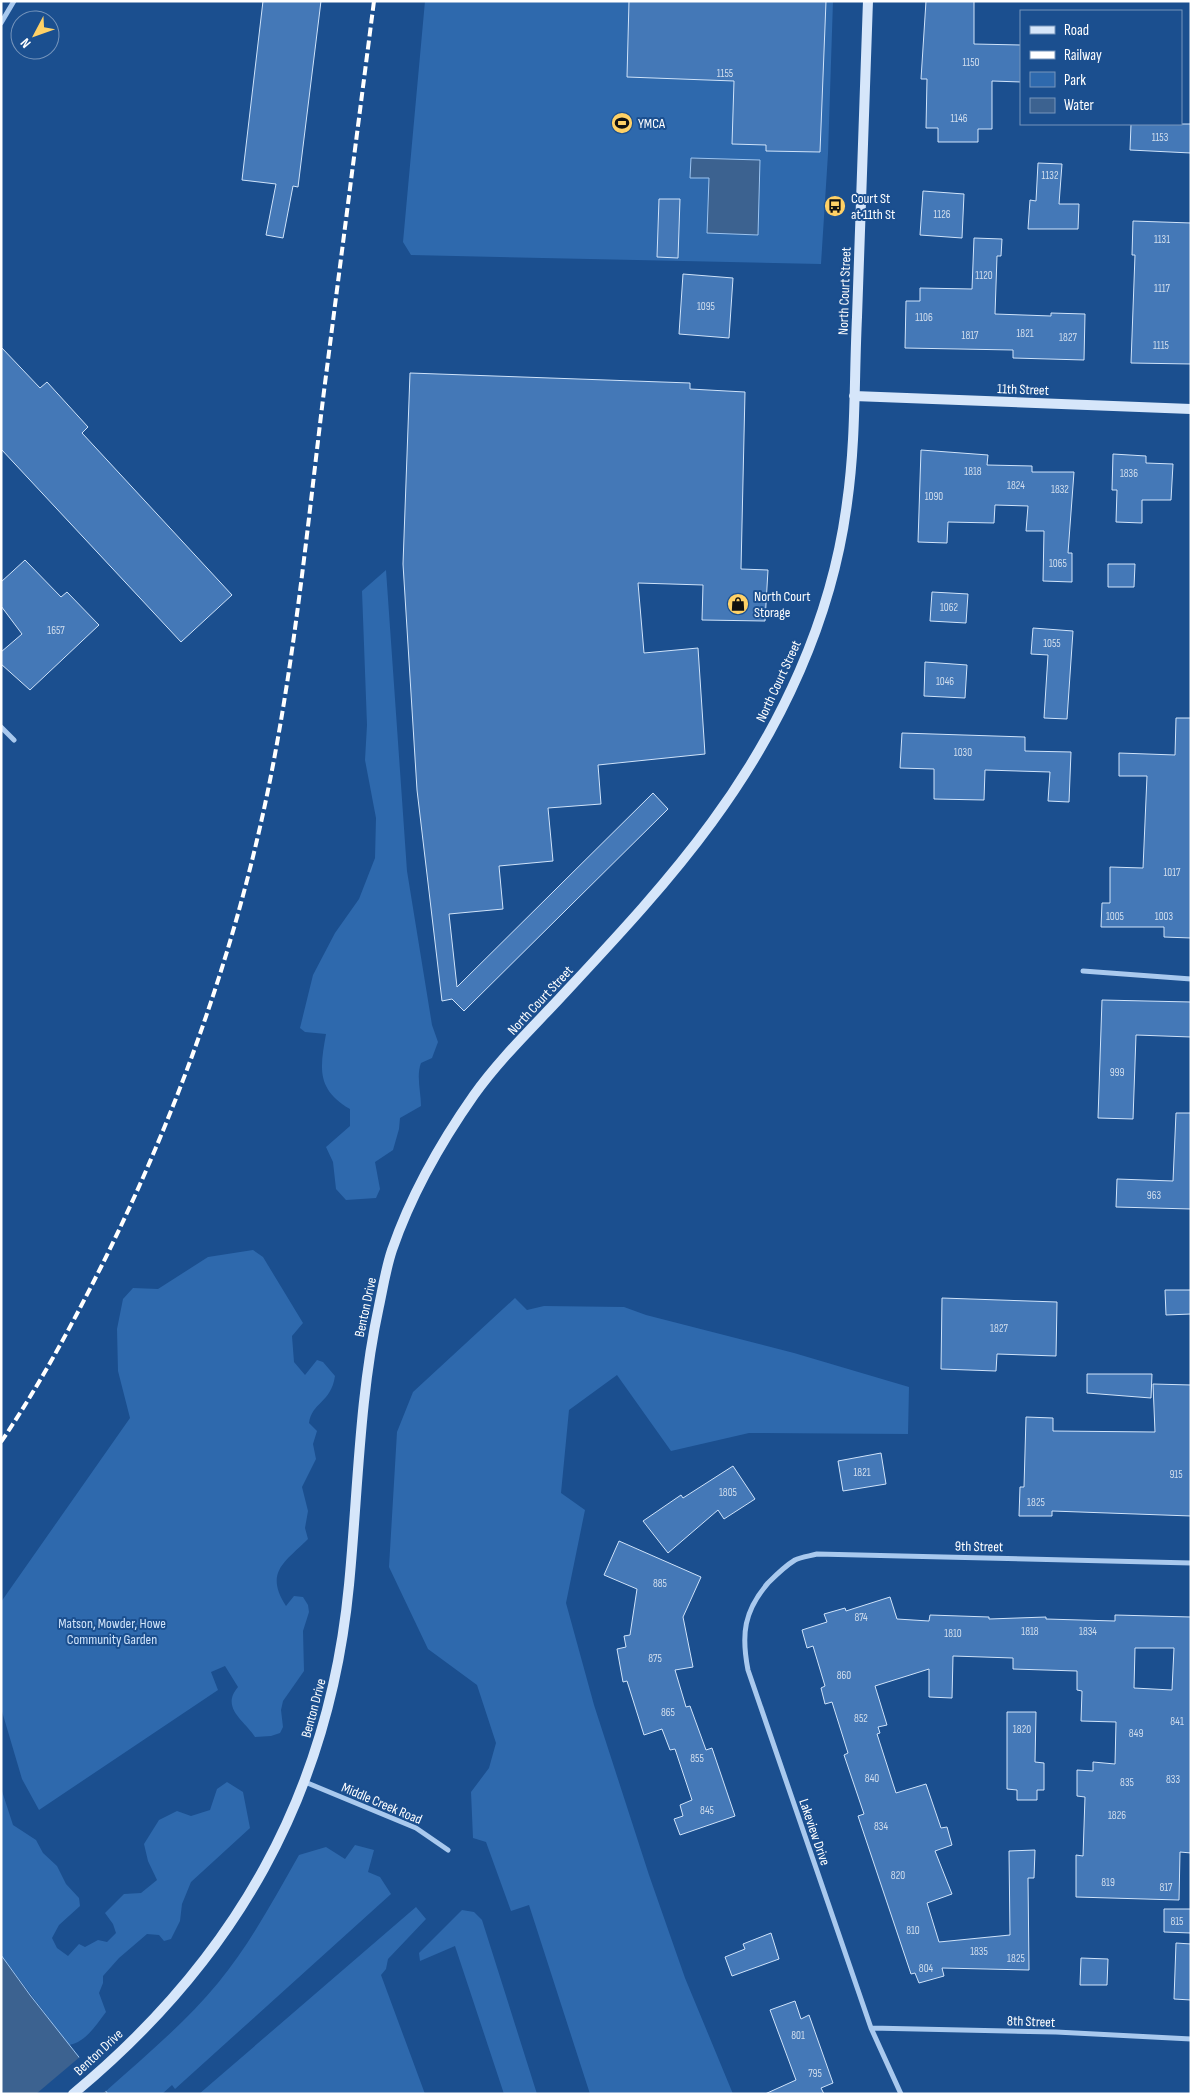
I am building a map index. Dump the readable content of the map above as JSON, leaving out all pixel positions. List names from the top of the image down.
{
  "streets": {
    "street": [
      "North Court Street",
      "11th Street",
      "Benton Drive",
      "9th Street",
      "Middle Creek Road",
      "Lakeview Drive",
      "8th Street"
    ]
  },
  "crossings": [
    ["North Court Street", "11th Street"],
    ["North Court Street", "Benton Drive"],
    ["Benton Drive", "Middle Creek Road"],
    ["9th Street", "Lakeview Drive"],
    ["Lakeview Drive", "8th Street"]
  ],
  "parks": ["Matson, Mowder, Howe Community Garden"],
  "places": {
    "sports": ["YMCA"],
    "bus stop": ["Court St at 11th St"],
    "shop": ["North Court Storage"]
  },
  "house_numbers": [
    "1150",
    "1155",
    "1146",
    "1153",
    "1132",
    "1126",
    "1131",
    "1120",
    "1117",
    "1095",
    "1106",
    "1821",
    "1817",
    "1827",
    "1115",
    "1818",
    "1836",
    "1824",
    "1832",
    "1090",
    "1065",
    "1062",
    "1657",
    "1055",
    "1046",
    "1030",
    "1017",
    "1005",
    "1003",
    "999",
    "963",
    "1827",
    "1821",
    "915",
    "1805",
    "1825",
    "885",
    "874",
    "1818",
    "1834",
    "1810",
    "875",
    "860",
    "865",
    "852",
    "841",
    "1820",
    "849",
    "855",
    "840",
    "833",
    "835",
    "845",
    "1826",
    "834",
    "820",
    "819",
    "817",
    "815",
    "810",
    "1835",
    "1825",
    "804",
    "801",
    "795"
  ],
  "legend": [
    "Road",
    "Railway",
    "Park",
    "Water"
  ],
  "north": "bottom left"
}
